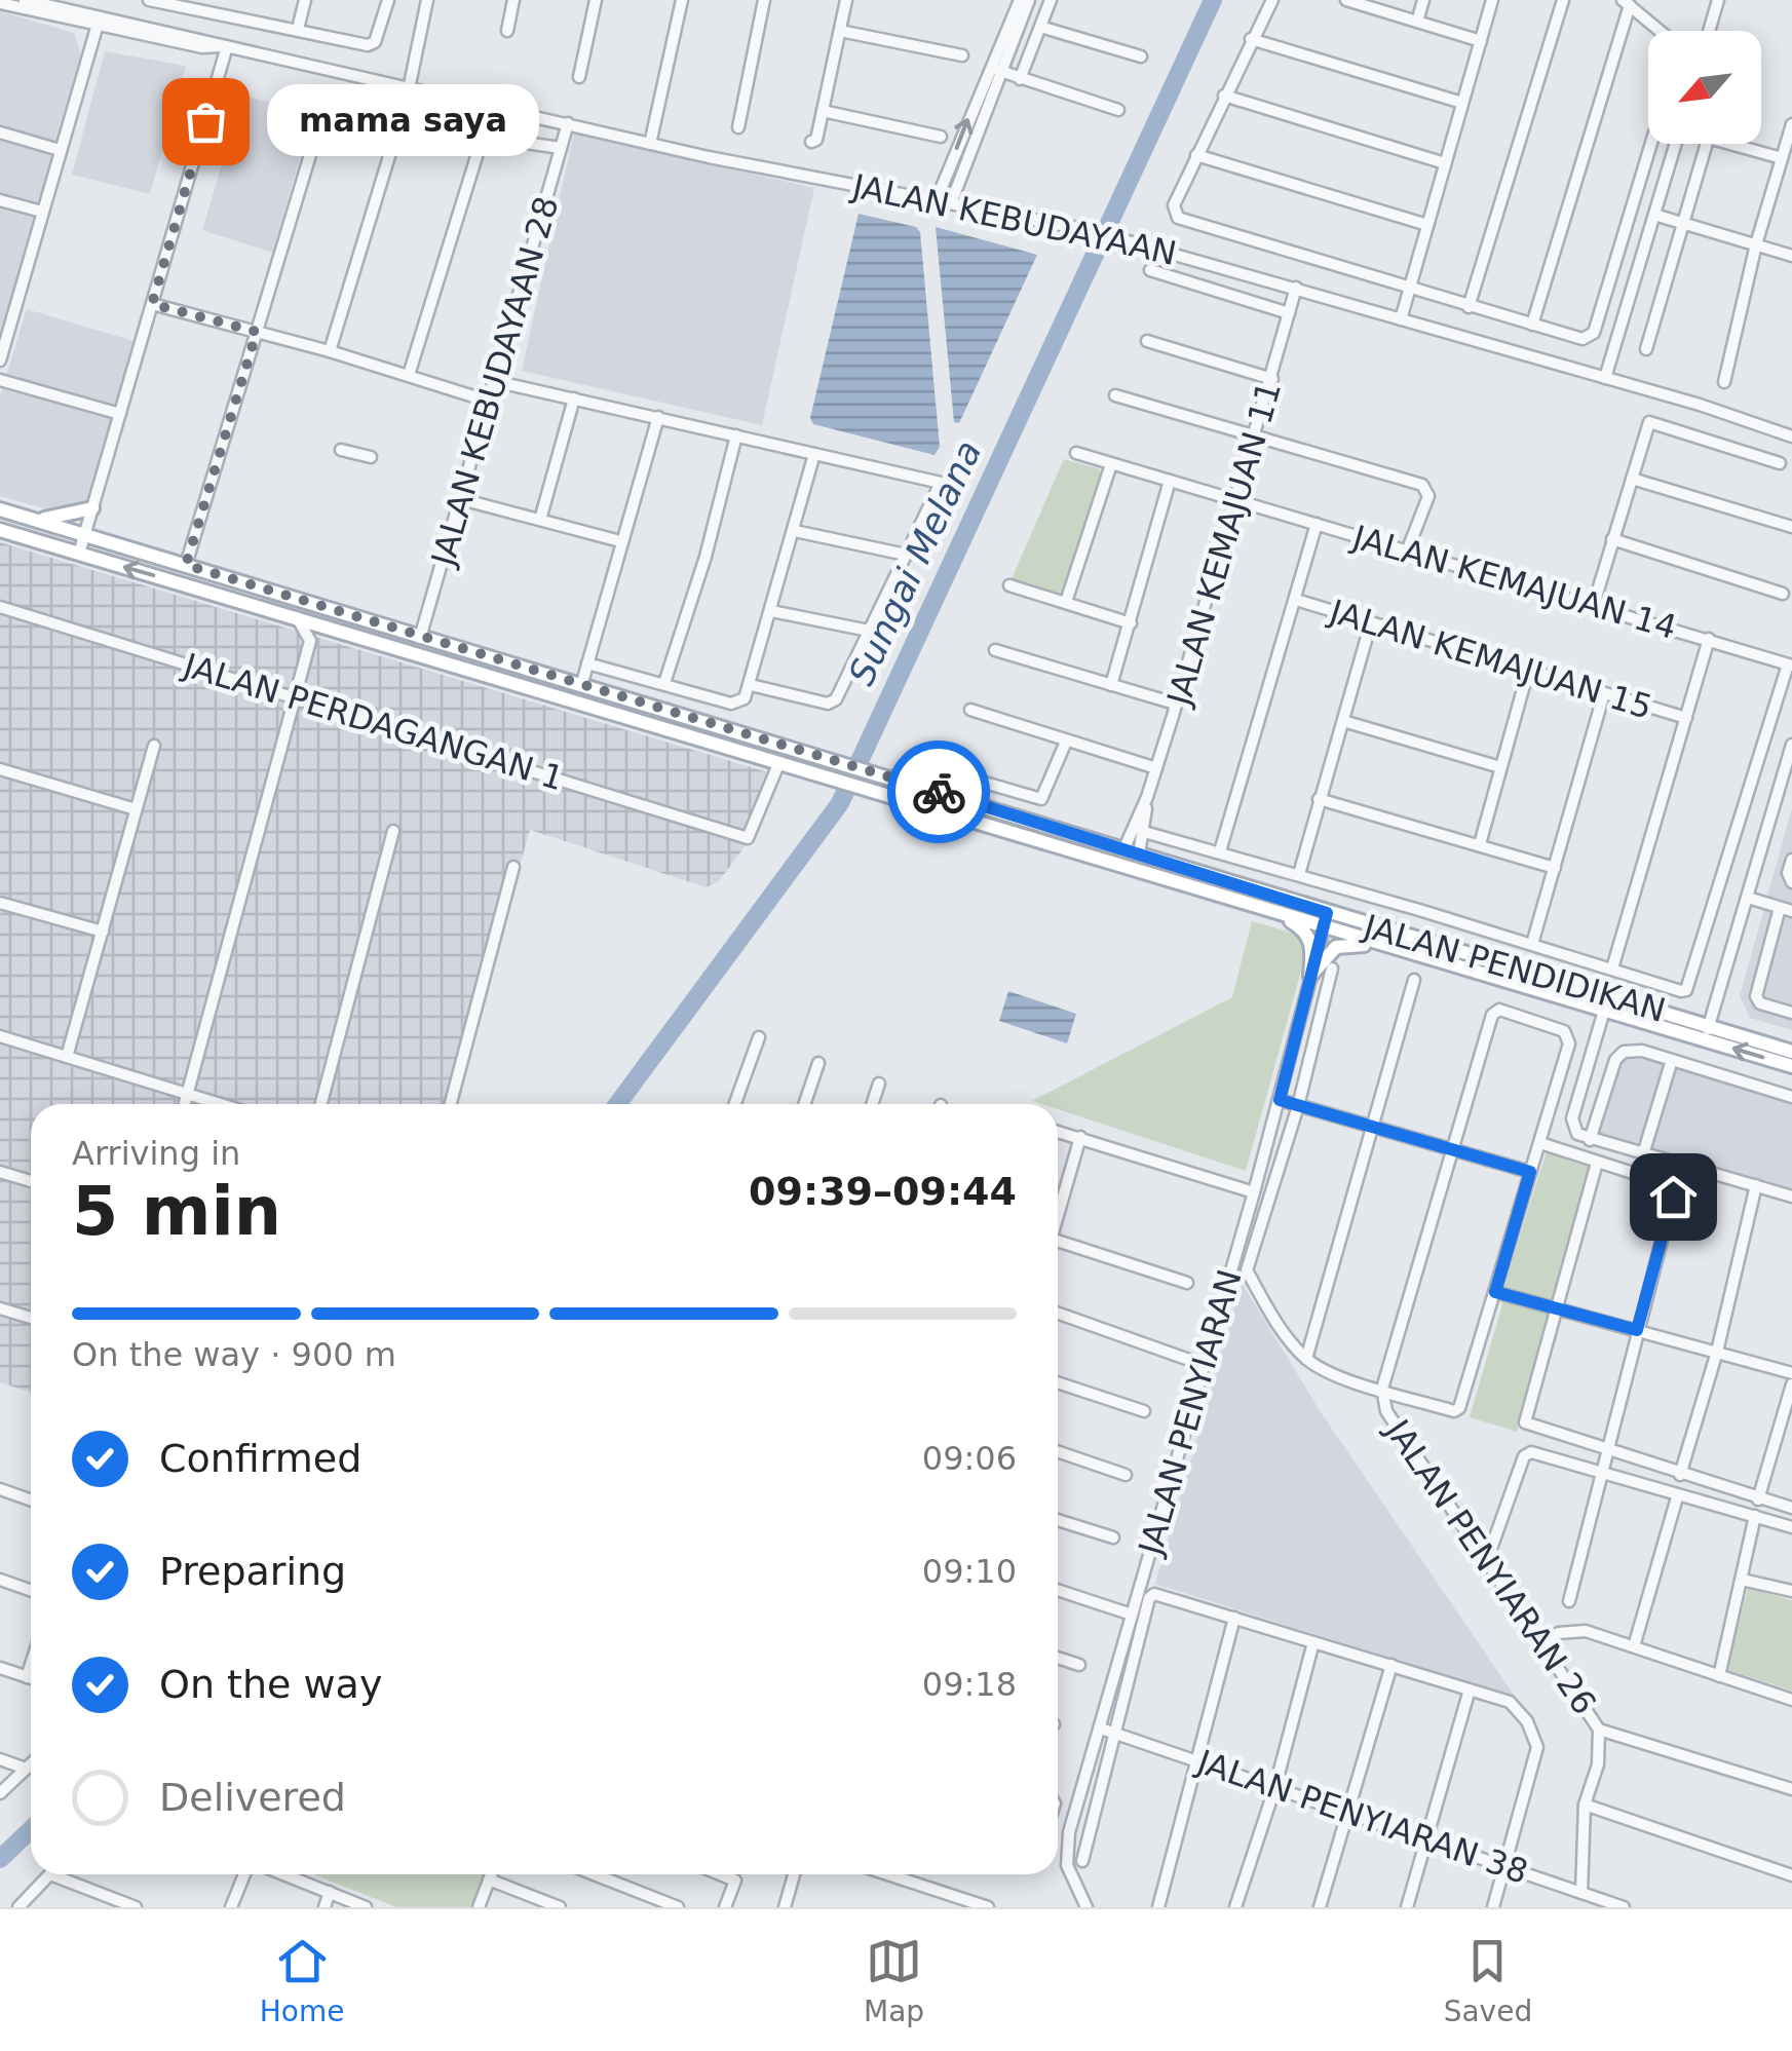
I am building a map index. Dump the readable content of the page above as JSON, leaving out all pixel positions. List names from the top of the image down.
{
  "streets": {
    "main road": ["JALAN PENDIDIKAN"],
    "street": [
      "JALAN KEBUDAYAAN",
      "JALAN KEBUDAYAAN 28",
      "JALAN KEMAJUAN 11",
      "JALAN KEMAJUAN 14",
      "JALAN KEMAJUAN 15",
      "JALAN PERDAGANGAN 1",
      "JALAN PENYIARAN",
      "JALAN PENYIARAN 26",
      "JALAN PENYIARAN 38"
    ]
  },
  "crossings": [
    ["JALAN KEBUDAYAAN", "JALAN KEBUDAYAAN 28"],
    ["JALAN KEBUDAYAAN", "JALAN KEMAJUAN 11"],
    ["JALAN KEBUDAYAAN 28", "JALAN PENDIDIKAN"],
    ["JALAN KEMAJUAN 11", "JALAN KEMAJUAN 14"],
    ["JALAN KEMAJUAN 11", "JALAN PENDIDIKAN"],
    ["JALAN PERDAGANGAN 1", "JALAN PENDIDIKAN"],
    ["JALAN PENDIDIKAN", "JALAN PENYIARAN"],
    ["JALAN PENYIARAN", "JALAN PENYIARAN 38"]
  ],
  "water": ["Sungai Melana"],
  "places": ["mama saya"],
  "north": "bottom left",
  "page": {
    "bubble": "mama saya",
    "heading": ["5 min", "Arriving in", "09:39–09:44"],
    "bar": "On the way · 900 m",
    "list": [
      ["Confirmed", "09:06"],
      ["Preparing", "09:10"],
      ["On the way", "09:18"],
      "Delivered"
    ],
    "tabs": ["Home", "Map", "Saved"]
  }
}
